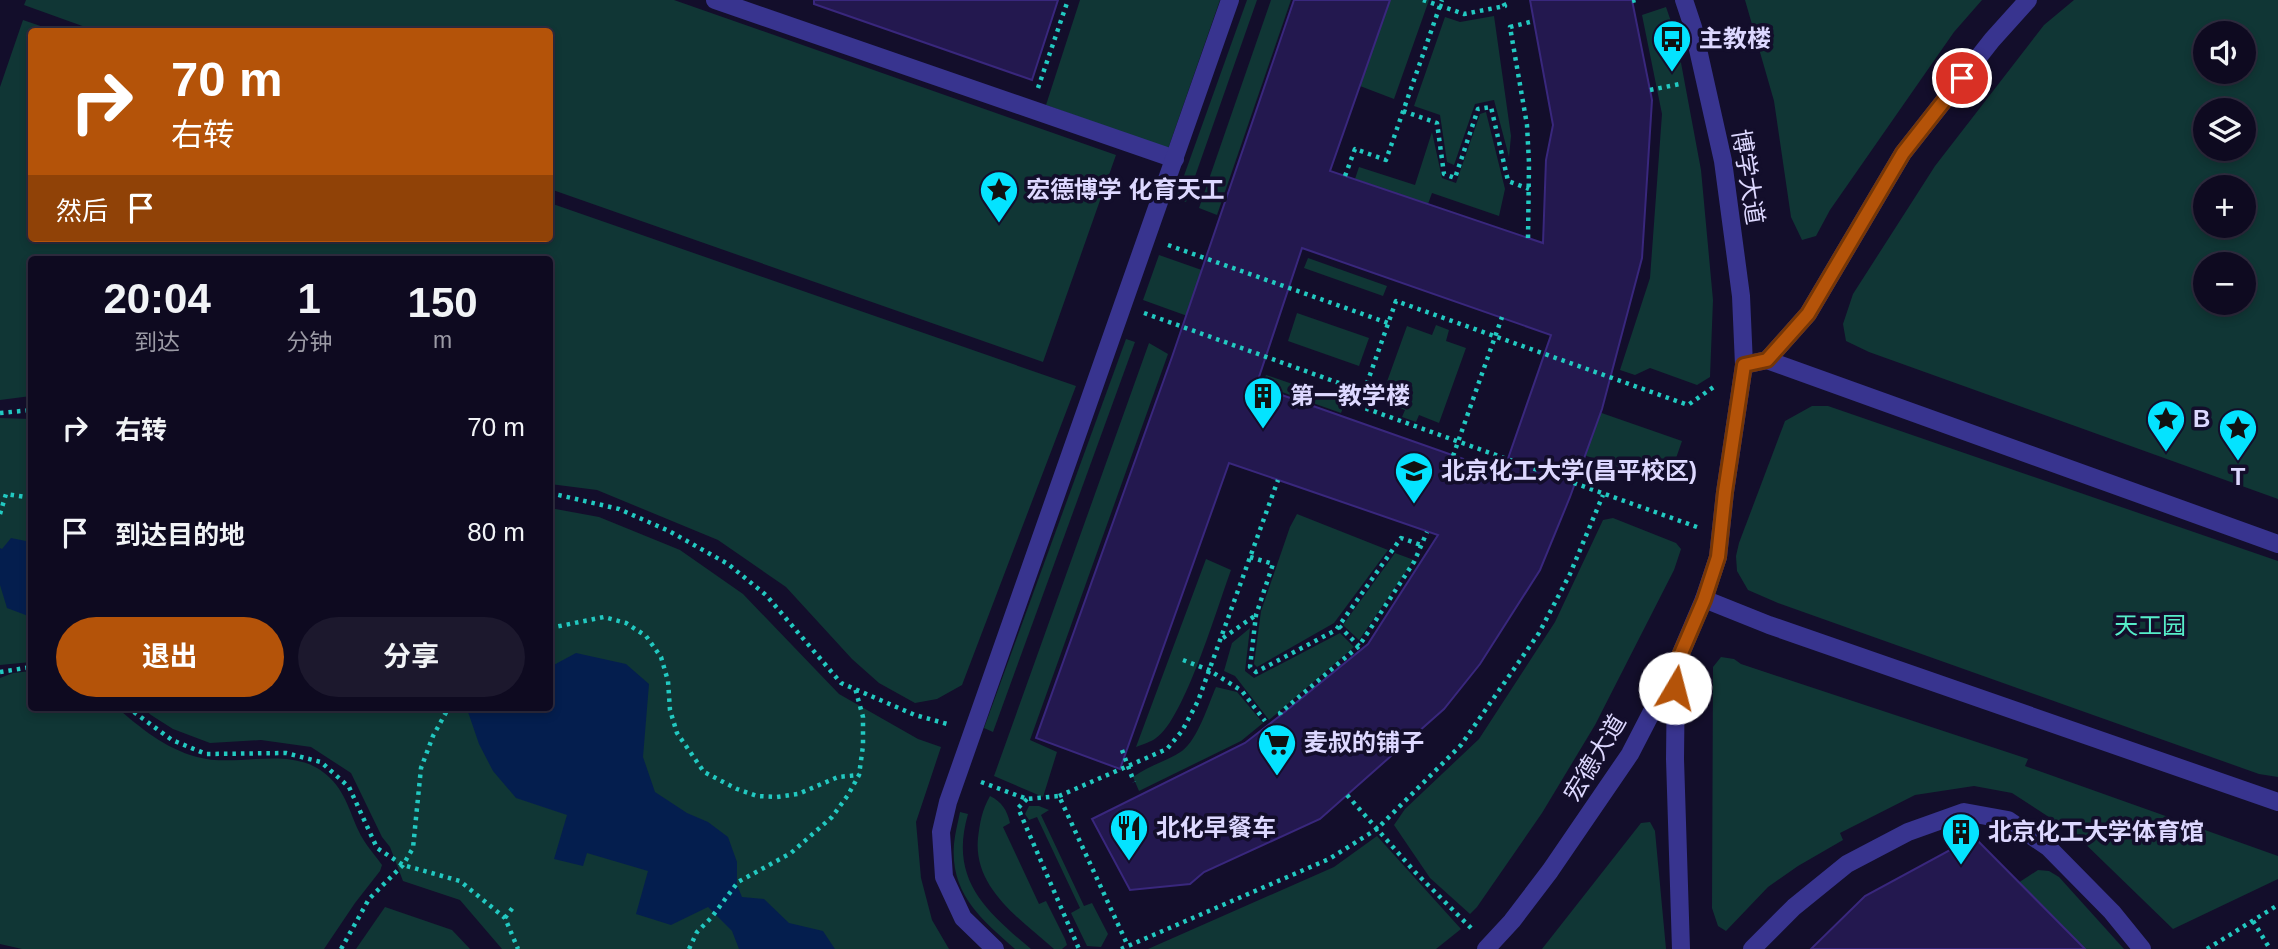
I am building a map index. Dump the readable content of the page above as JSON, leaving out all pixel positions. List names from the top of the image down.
{
  "streets": {
    "street": ["博学大道", "宏德大道"]
  },
  "crossings": [
    ["博学大道", "宏德大道"]
  ],
  "parks": ["天工园"],
  "places": {
    "bus stop": ["主教楼"],
    "place": ["宏德博学 化育天工", "B", "T"],
    "building": ["第一教学楼", "北京化工大学体育馆"],
    "school or university": ["北京化工大学(昌平校区)"],
    "supermarket": ["麦叔的铺子"],
    "restaurant": ["北化早餐车"]
  },
  "page": {
    "map_buttons": ["+", "−"],
    "turn": ["70 m", "右转"],
    "then": "然后",
    "eta": [
      "20:04",
      "到达",
      "1",
      "分钟",
      "150",
      "m"
    ],
    "list": [
      {
        "name": "右转",
        "value": "70 m"
      },
      {
        "name": "到达目的地",
        "value": "80 m"
      }
    ],
    "buttons": ["退出", "分享"]
  }
}
